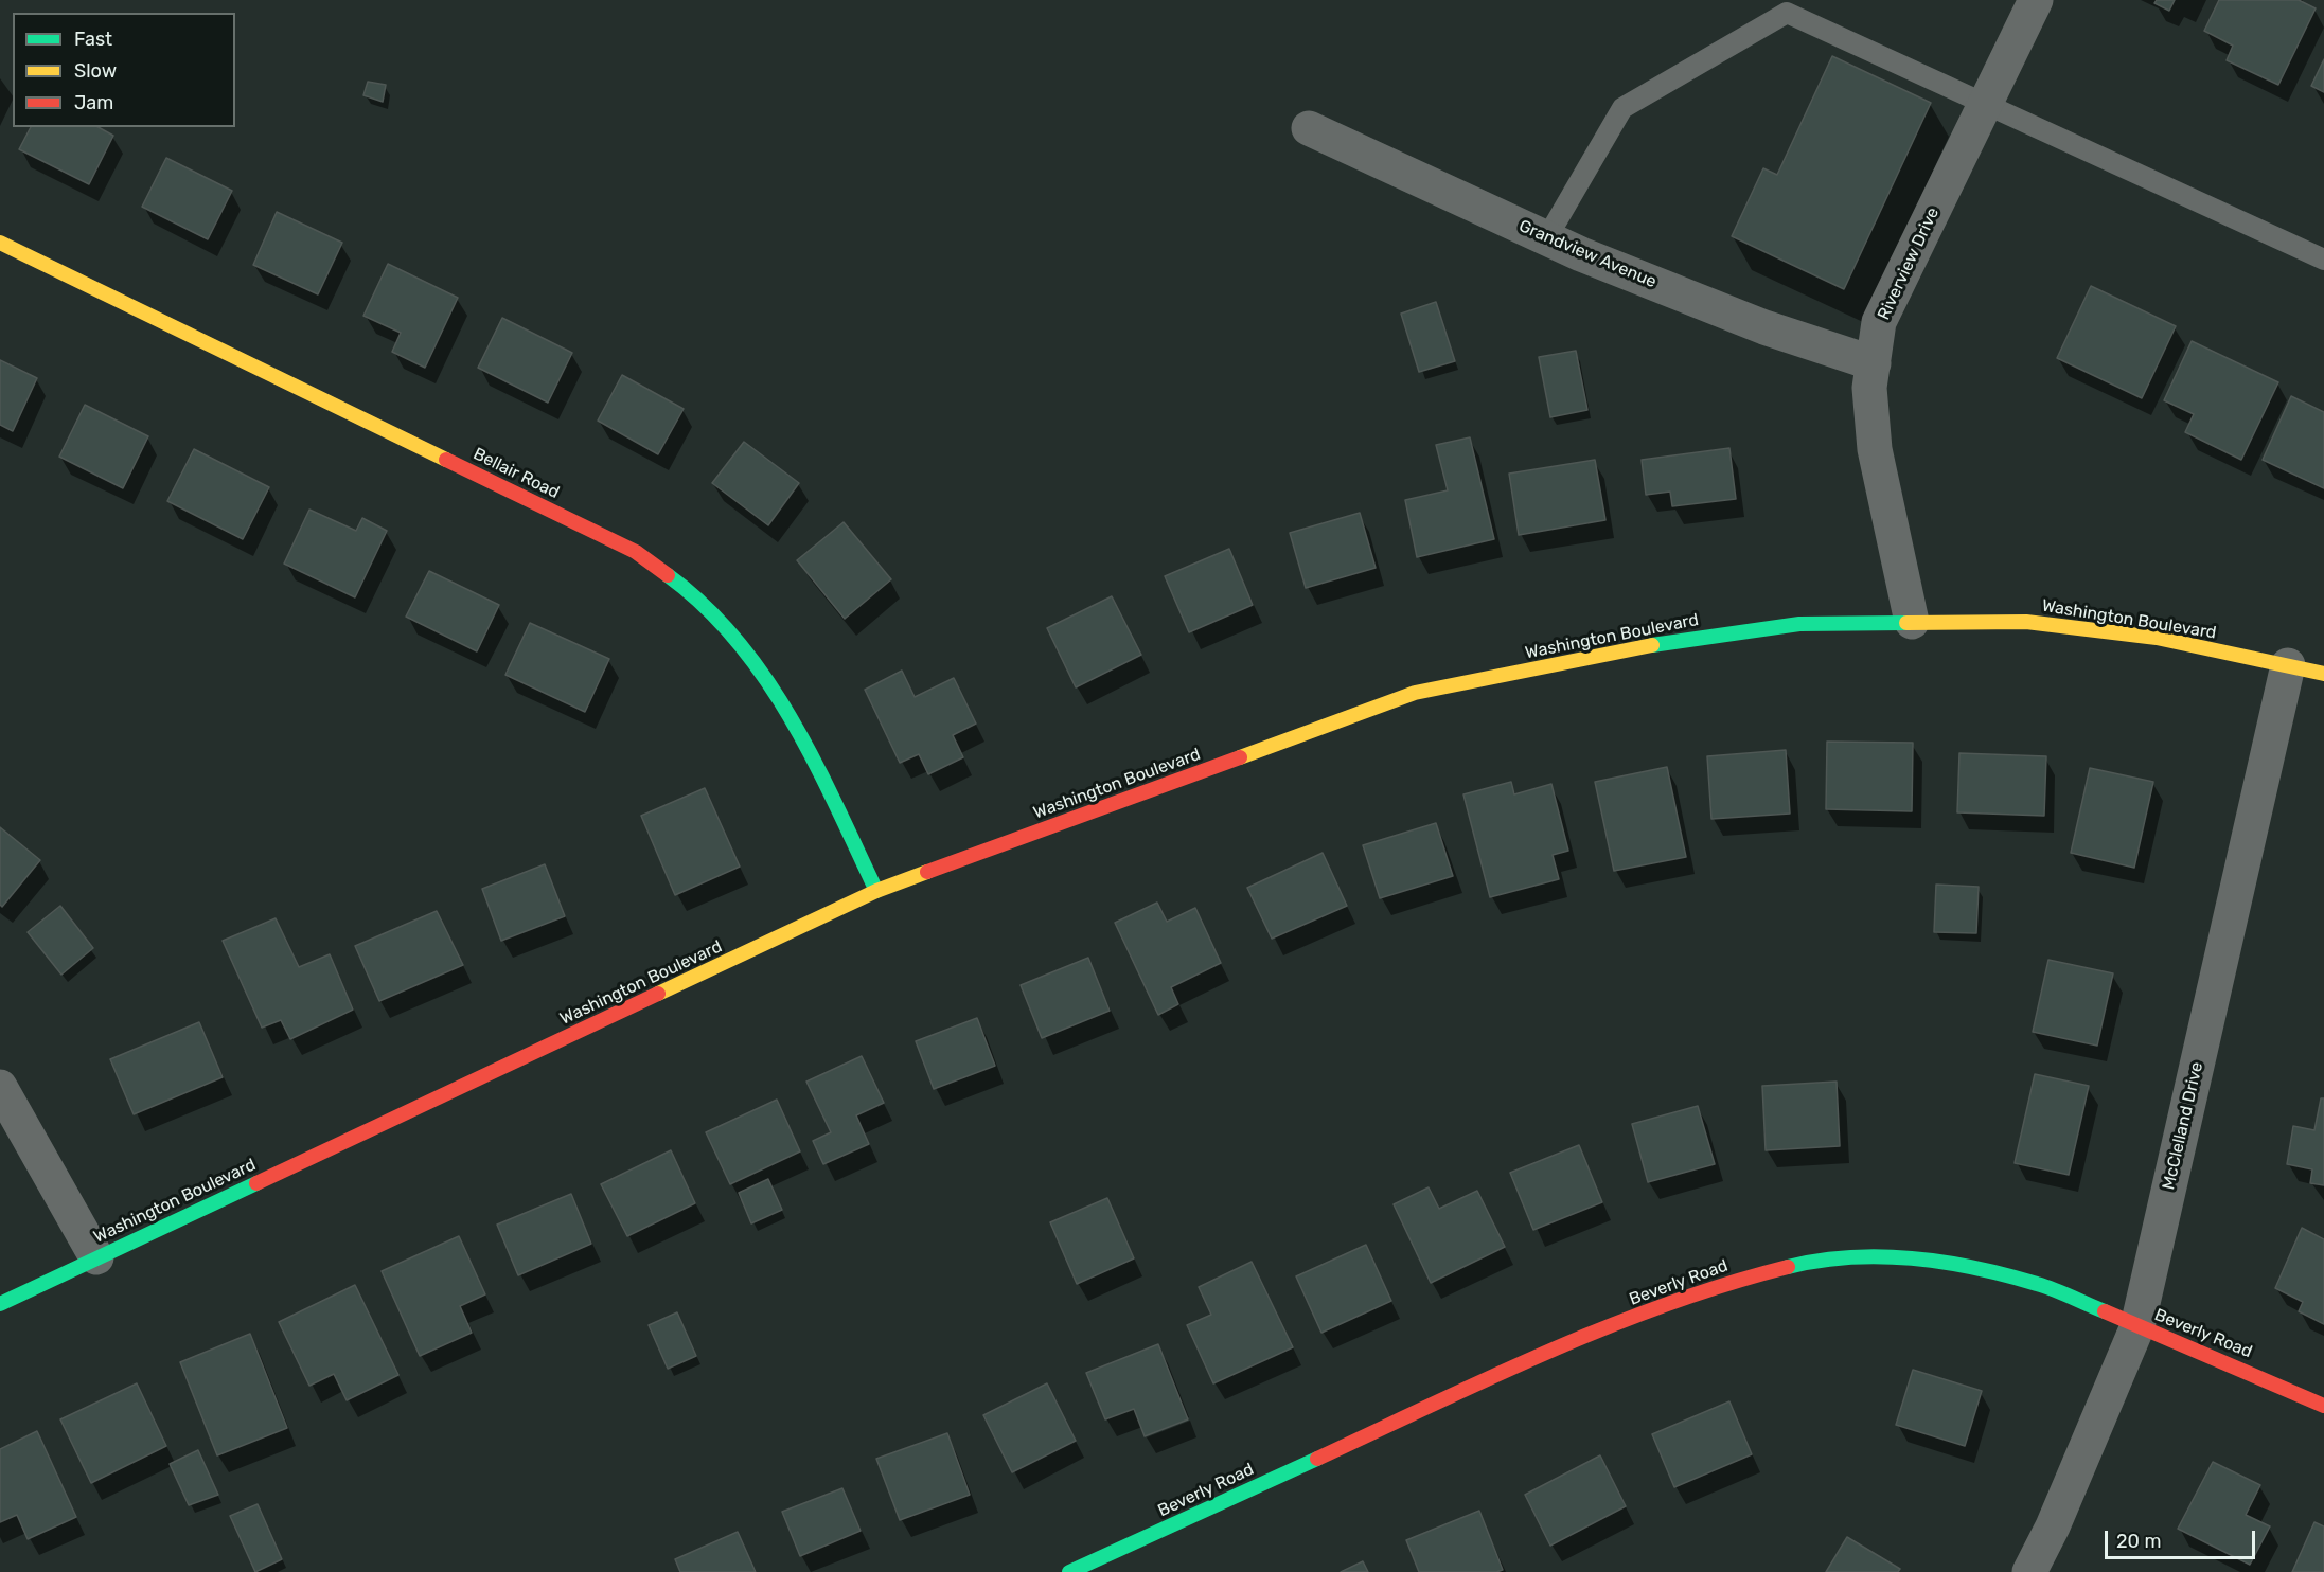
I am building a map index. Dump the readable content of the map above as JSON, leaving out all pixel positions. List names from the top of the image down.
{
  "streets": {
    "street": [
      "Grandview Avenue",
      "Riverview Drive",
      "Bellair Road",
      "Washington Boulevard",
      "McClelland Drive",
      "Beverly Road"
    ]
  },
  "crossings": [
    ["Grandview Avenue", "Riverview Drive"],
    ["Riverview Drive", "Washington Boulevard"],
    ["Bellair Road", "Washington Boulevard"],
    ["Washington Boulevard", "McClelland Drive"],
    ["McClelland Drive", "Beverly Road"]
  ],
  "legend": ["Fast", "Slow", "Jam"],
  "scale_bar": "20 m"
}
